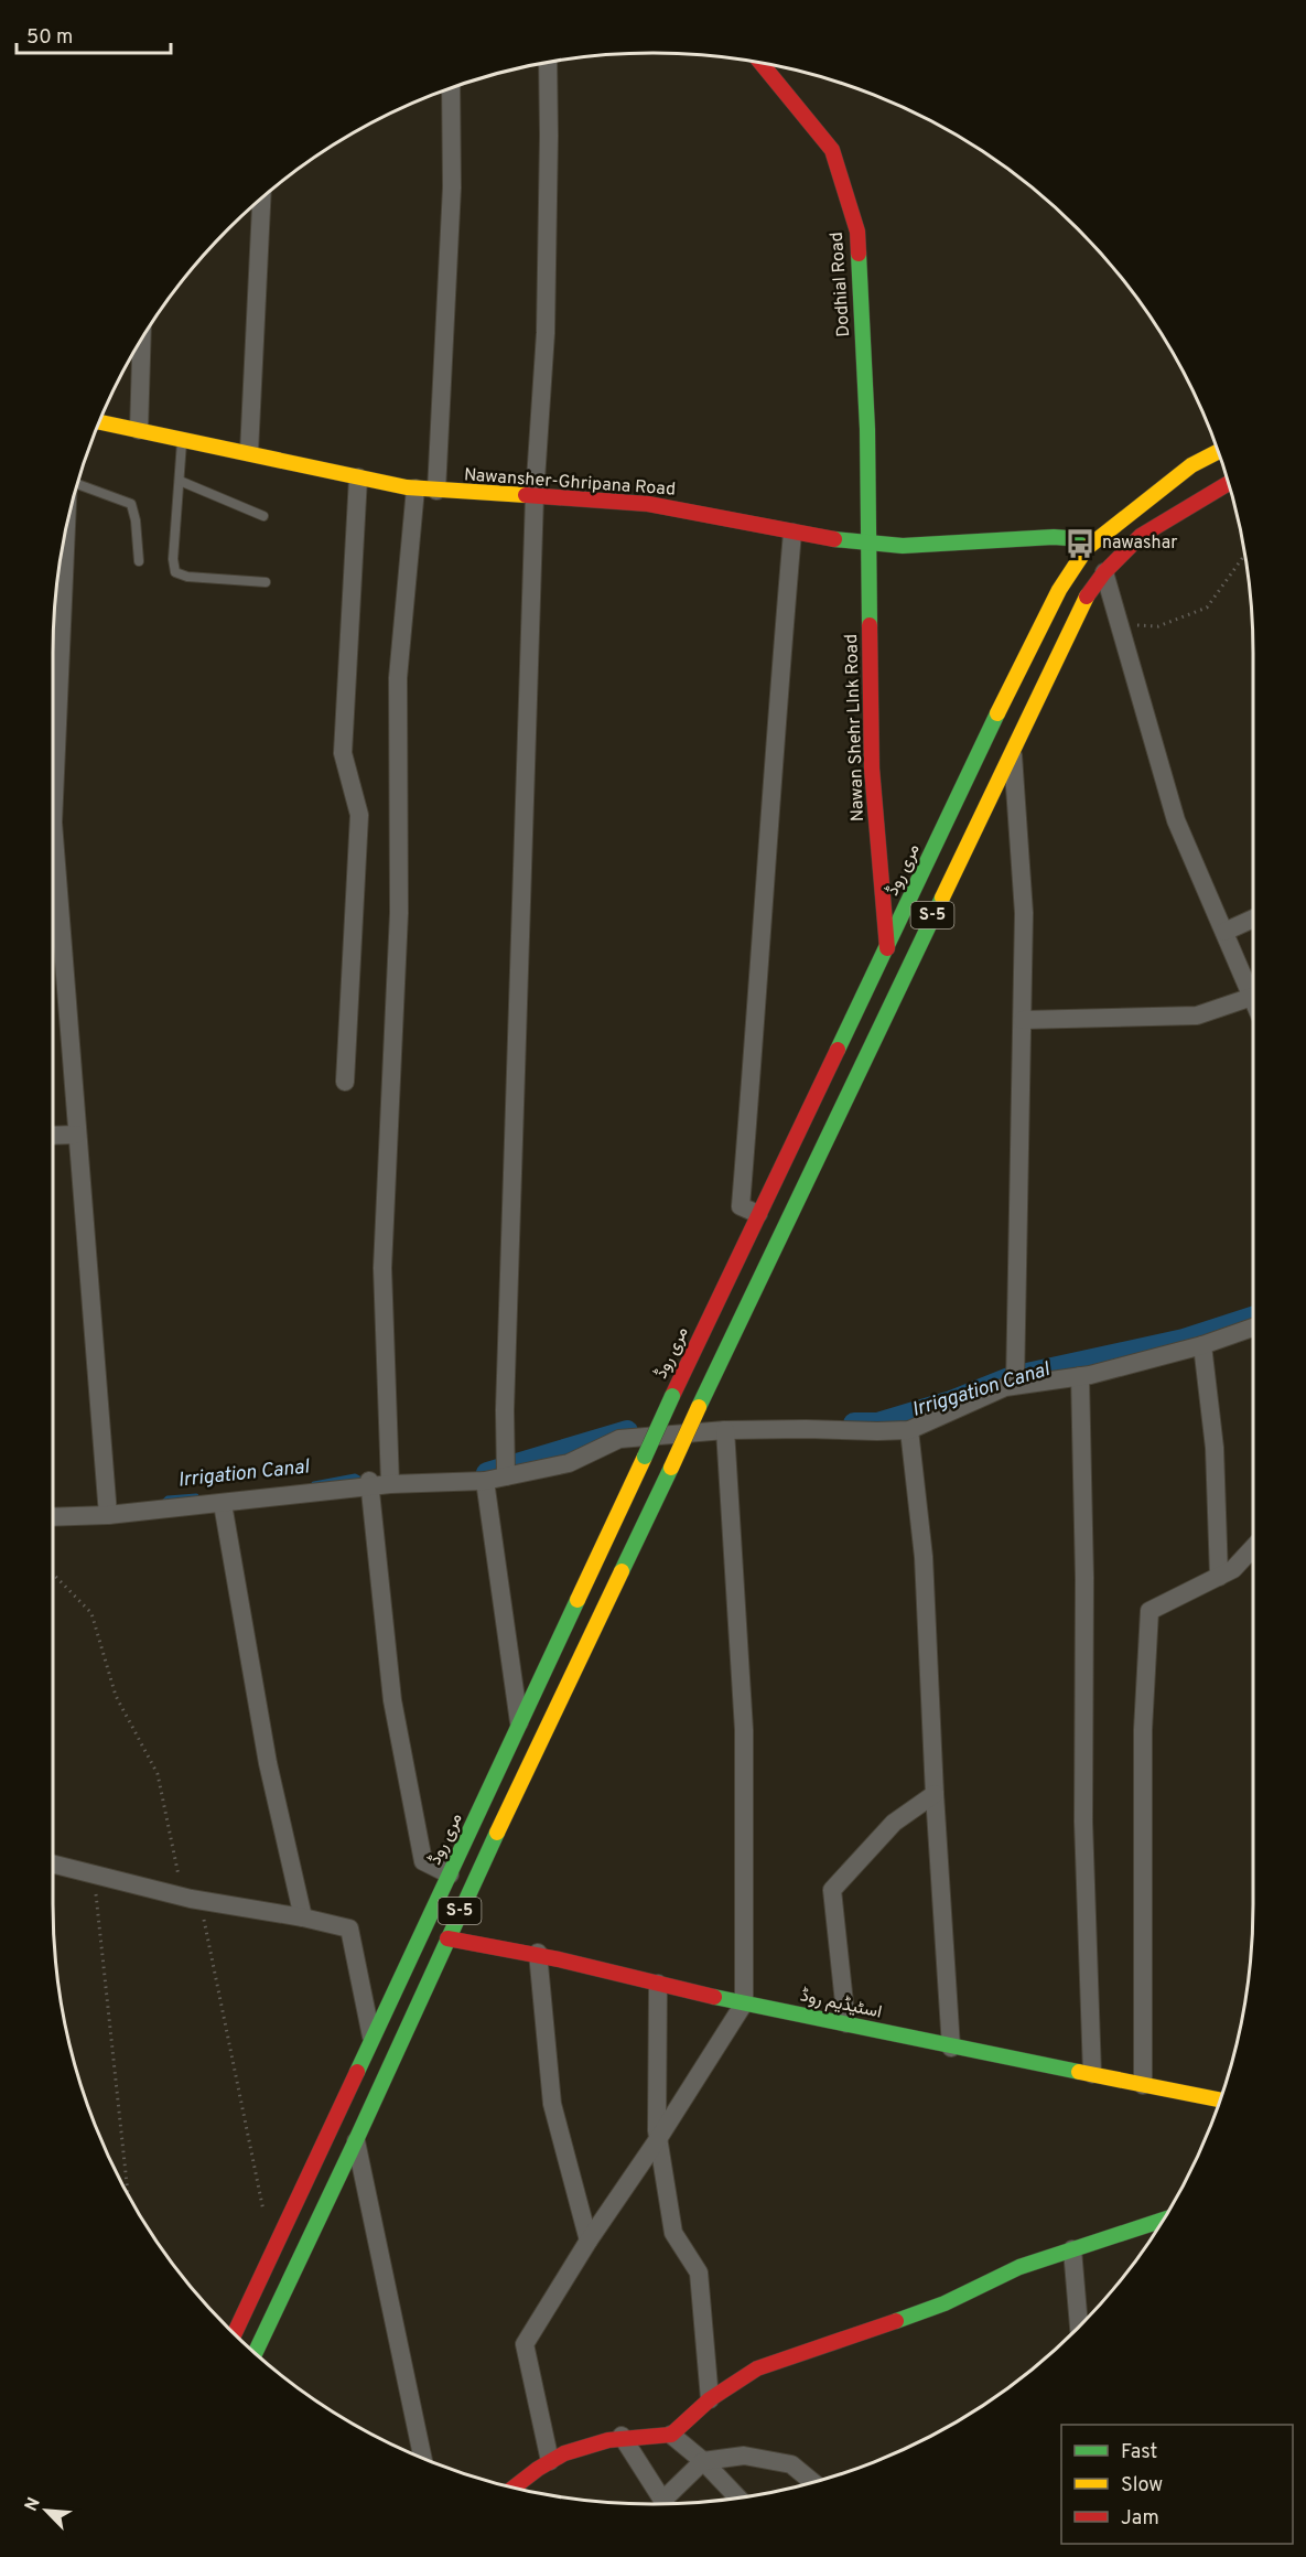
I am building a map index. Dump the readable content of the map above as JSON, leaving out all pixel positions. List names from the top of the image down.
{
  "streets": {
    "main road": [
      "Dodhial Road",
      "Nawansher-Ghripana Road",
      "Nawan Shehr LInk Road",
      "مری روڈ",
      "S-5",
      "اسٹیڈیم روڈ"
    ]
  },
  "crossings": [
    ["Dodhial Road", "Nawansher-Ghripana Road"],
    ["Dodhial Road", "Nawan Shehr LInk Road"],
    ["Nawansher-Ghripana Road", "Nawan Shehr LInk Road"],
    ["Nawansher-Ghripana Road", "مری روڈ"],
    ["Nawan Shehr LInk Road", "مری روڈ"],
    ["S-5", "اسٹیڈیم روڈ"]
  ],
  "water": ["Irriggation Canal", "Irrigation Canal"],
  "places": {
    "bus stop": ["nawashar"]
  },
  "legend": ["Fast", "Slow", "Jam"],
  "scale_bar": "50 m",
  "north": "top left"
}
